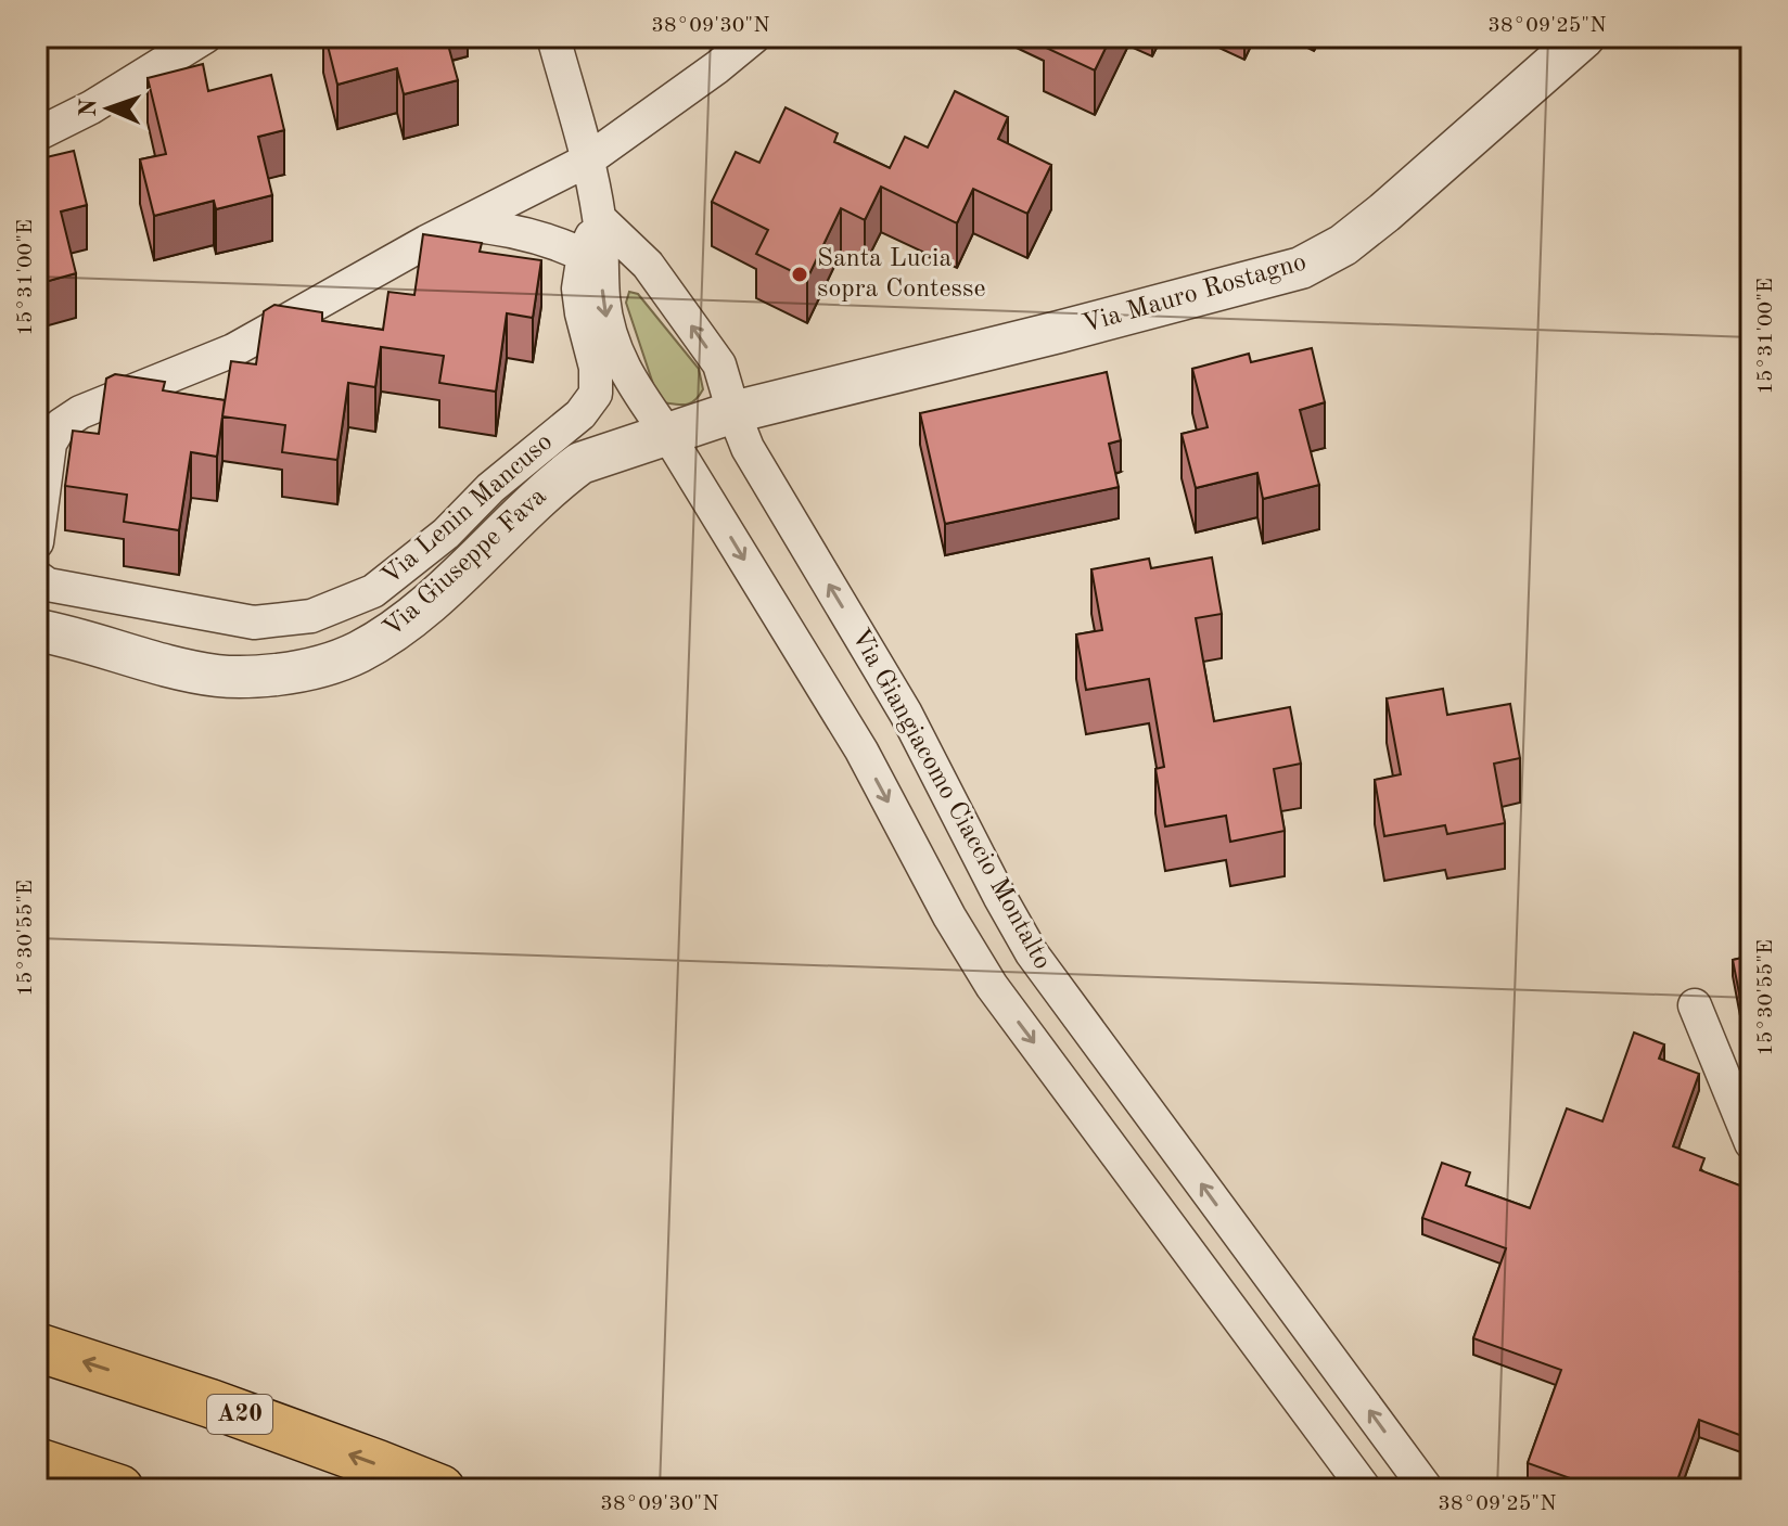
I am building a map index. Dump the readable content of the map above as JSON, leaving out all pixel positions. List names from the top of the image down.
{
  "streets": {
    "highway": ["A20"],
    "street": [
      "Via Mauro Rostagno",
      "Via Lenin Mancuso",
      "Via Giuseppe Fava",
      "Via Giangiacomo Ciaccio Montalto"
    ]
  },
  "crossings": [
    ["Via Mauro Rostagno", "Via Giuseppe Fava"],
    ["Via Mauro Rostagno", "Via Giangiacomo Ciaccio Montalto"],
    ["Via Lenin Mancuso", "Via Giangiacomo Ciaccio Montalto"],
    ["Via Giuseppe Fava", "Via Giangiacomo Ciaccio Montalto"]
  ],
  "places": ["Santa Lucia sopra Contesse"],
  "north": "left",
  "coordinates": [
    "38°09'30\"N",
    "38°09'25\"N",
    "15°31'00\"E",
    "15°30'55\"E"
  ]
}
